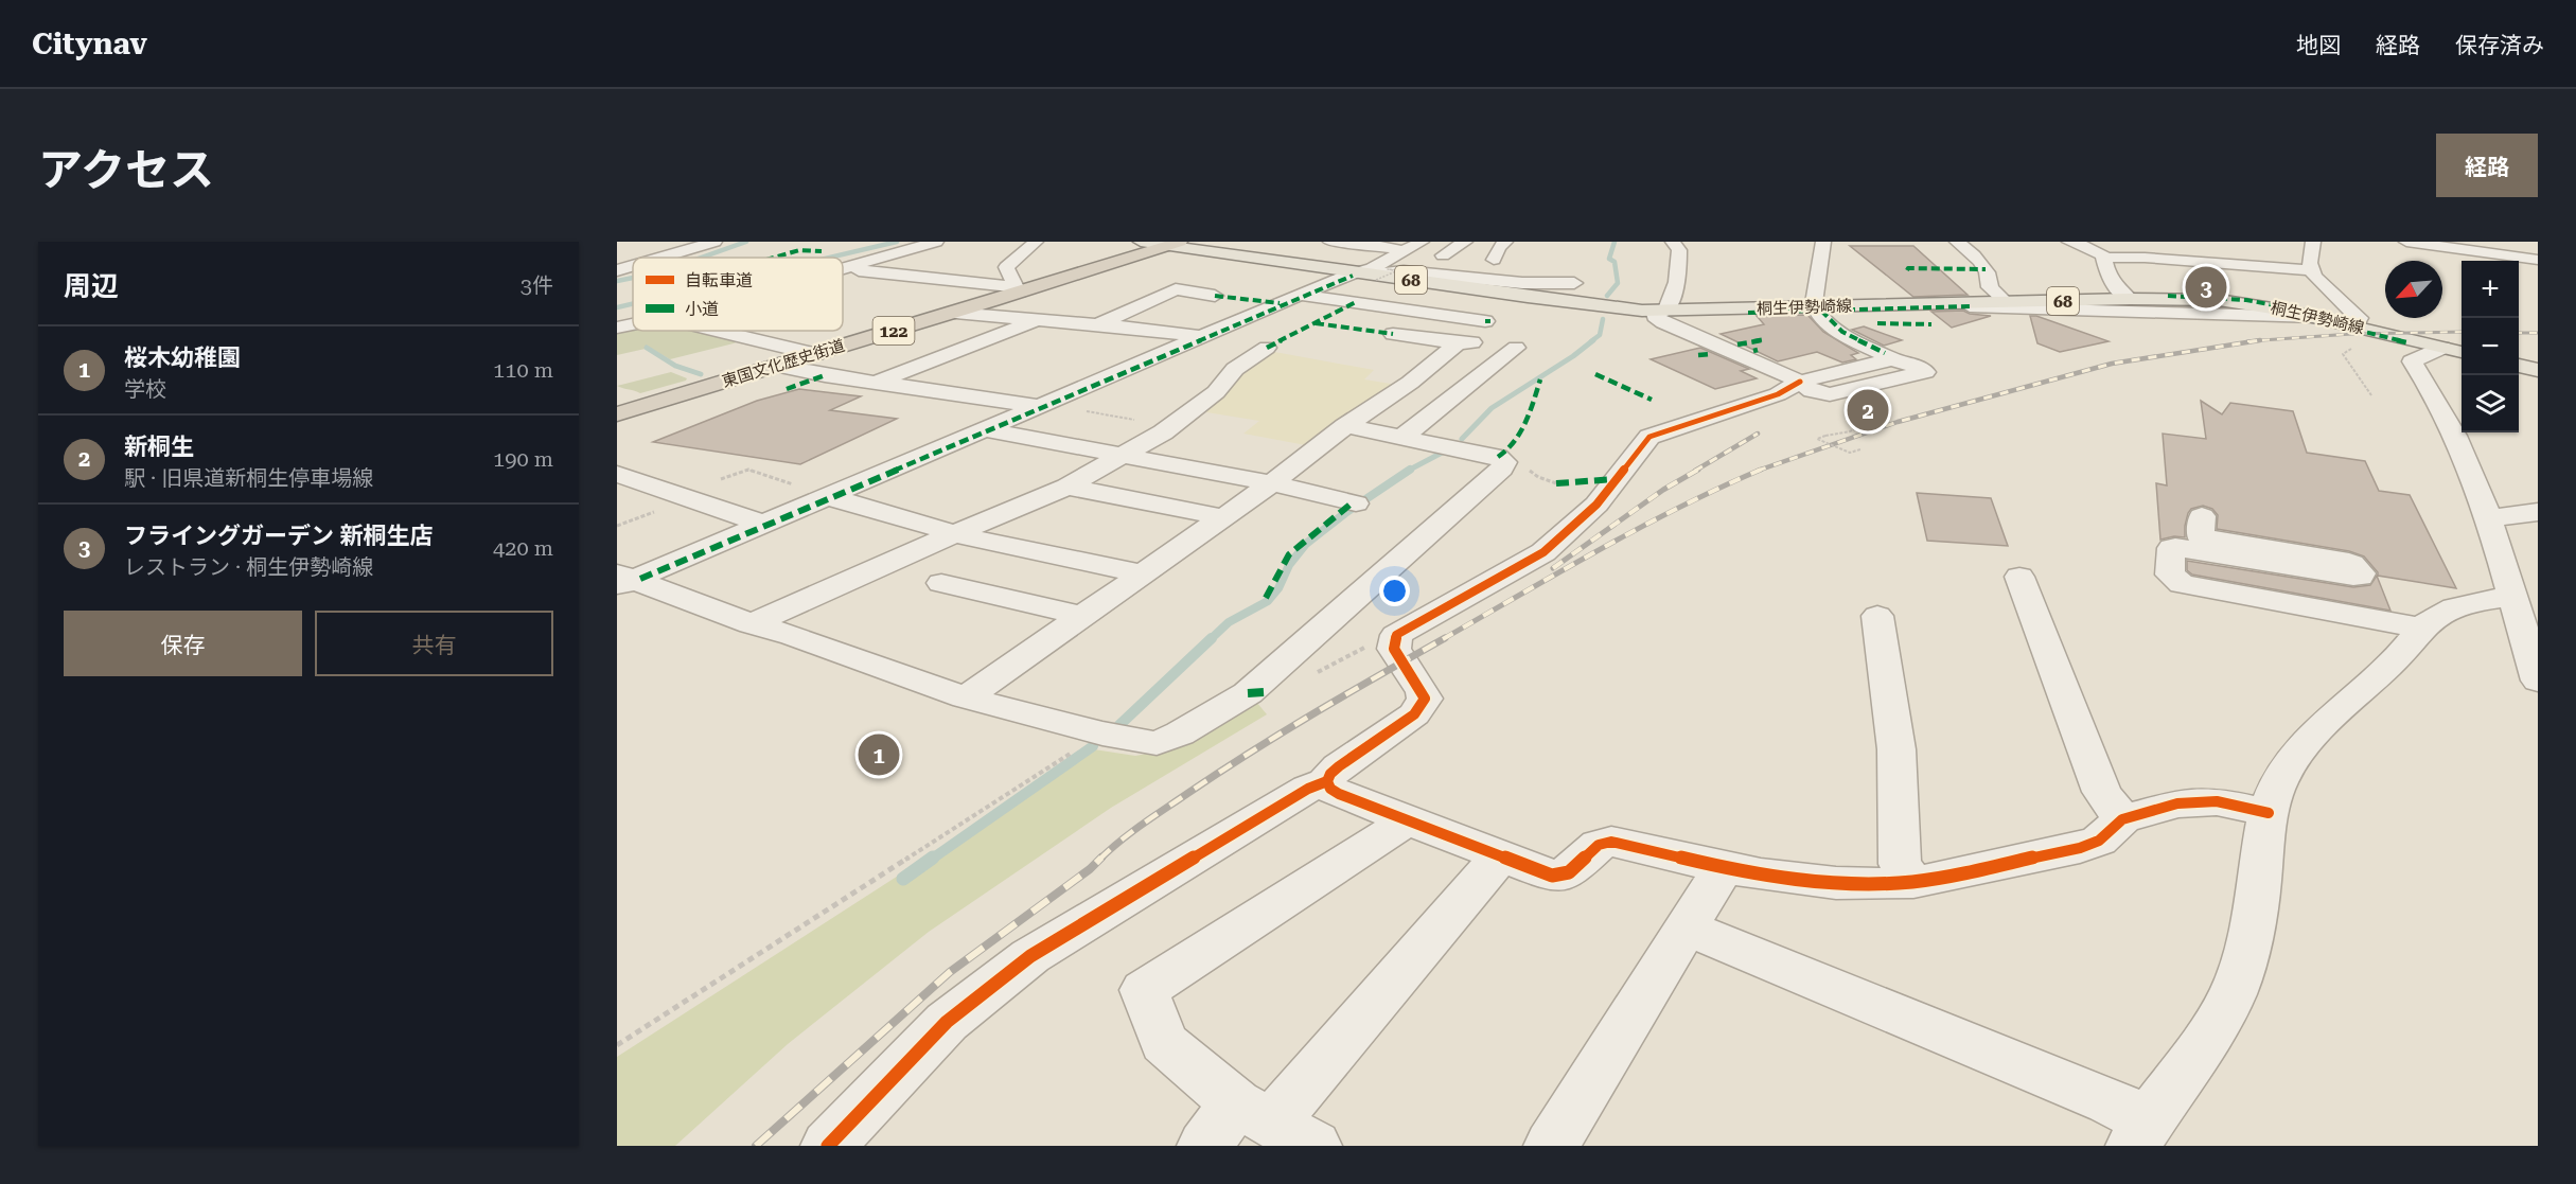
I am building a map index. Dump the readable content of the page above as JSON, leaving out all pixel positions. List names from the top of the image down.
{
  "streets": {
    "highway": ["122", "東国文化歴史街道"],
    "main road": ["68", "桐生伊勢崎線"]
  },
  "crossings": [
    ["桐生伊勢崎線", "東国文化歴史街道"]
  ],
  "legend": ["自転車道", "小道"],
  "north": "bottom left",
  "page": {
    "header": "Citynav",
    "nav": ["地図", "経路", "保存済み"],
    "title": "アクセス",
    "buttons": [
      "経路",
      ["保存", "共有"]
    ],
    "heading": ["周辺", "3件"],
    "map_buttons": ["+", "−"],
    "pins": ["3", "2", "1"],
    "list": [
      {
        "mark": "1",
        "name": "桜木幼稚園",
        "note": "学校",
        "value": "110 m"
      },
      {
        "mark": "2",
        "name": "新桐生",
        "note": "駅 · 旧県道新桐生停車場線",
        "value": "190 m"
      },
      {
        "mark": "3",
        "name": "フライングガーデン 新桐生店",
        "note": "レストラン · 桐生伊勢崎線",
        "value": "420 m"
      }
    ]
  }
}
